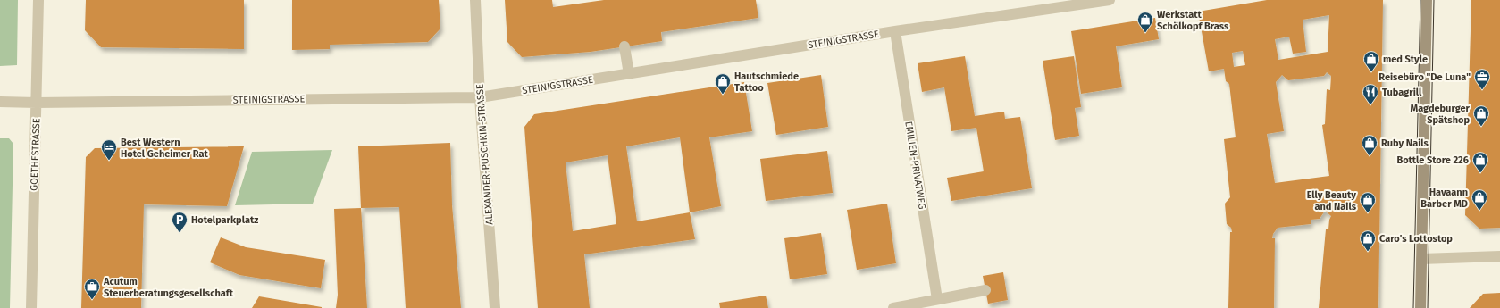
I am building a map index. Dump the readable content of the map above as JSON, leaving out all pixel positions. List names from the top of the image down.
{
  "streets": {
    "street": [
      "STEINIGSTRASSE",
      "GOETHESTRASSE",
      "ALEXANDER-PUSCHKIN-STRASSE",
      "EMILIEN-PRIVATWEG"
    ]
  },
  "crossings": [
    ["STEINIGSTRASSE", "GOETHESTRASSE"],
    ["STEINIGSTRASSE", "ALEXANDER-PUSCHKIN-STRASSE"],
    ["STEINIGSTRASSE", "EMILIEN-PRIVATWEG"]
  ],
  "places": {
    "shop": [
      "Werkstatt Schölkopf Brass",
      "med Style",
      "Hautschmiede Tattoo",
      "Magdeburger Spätshop",
      "Ruby Nails",
      "Bottle Store 226",
      "Havaann Barber MD",
      "Elly Beauty and Nails",
      "Caro's Lottostop"
    ],
    "office": ["Reisebüro \"De Luna\"", "Acutum Steuerberatungsgesellschaft"],
    "restaurant": ["Tubagrill"],
    "hotel": ["Best Western Hotel Geheimer Rat"],
    "parking": ["Hotelparkplatz"]
  }
}
